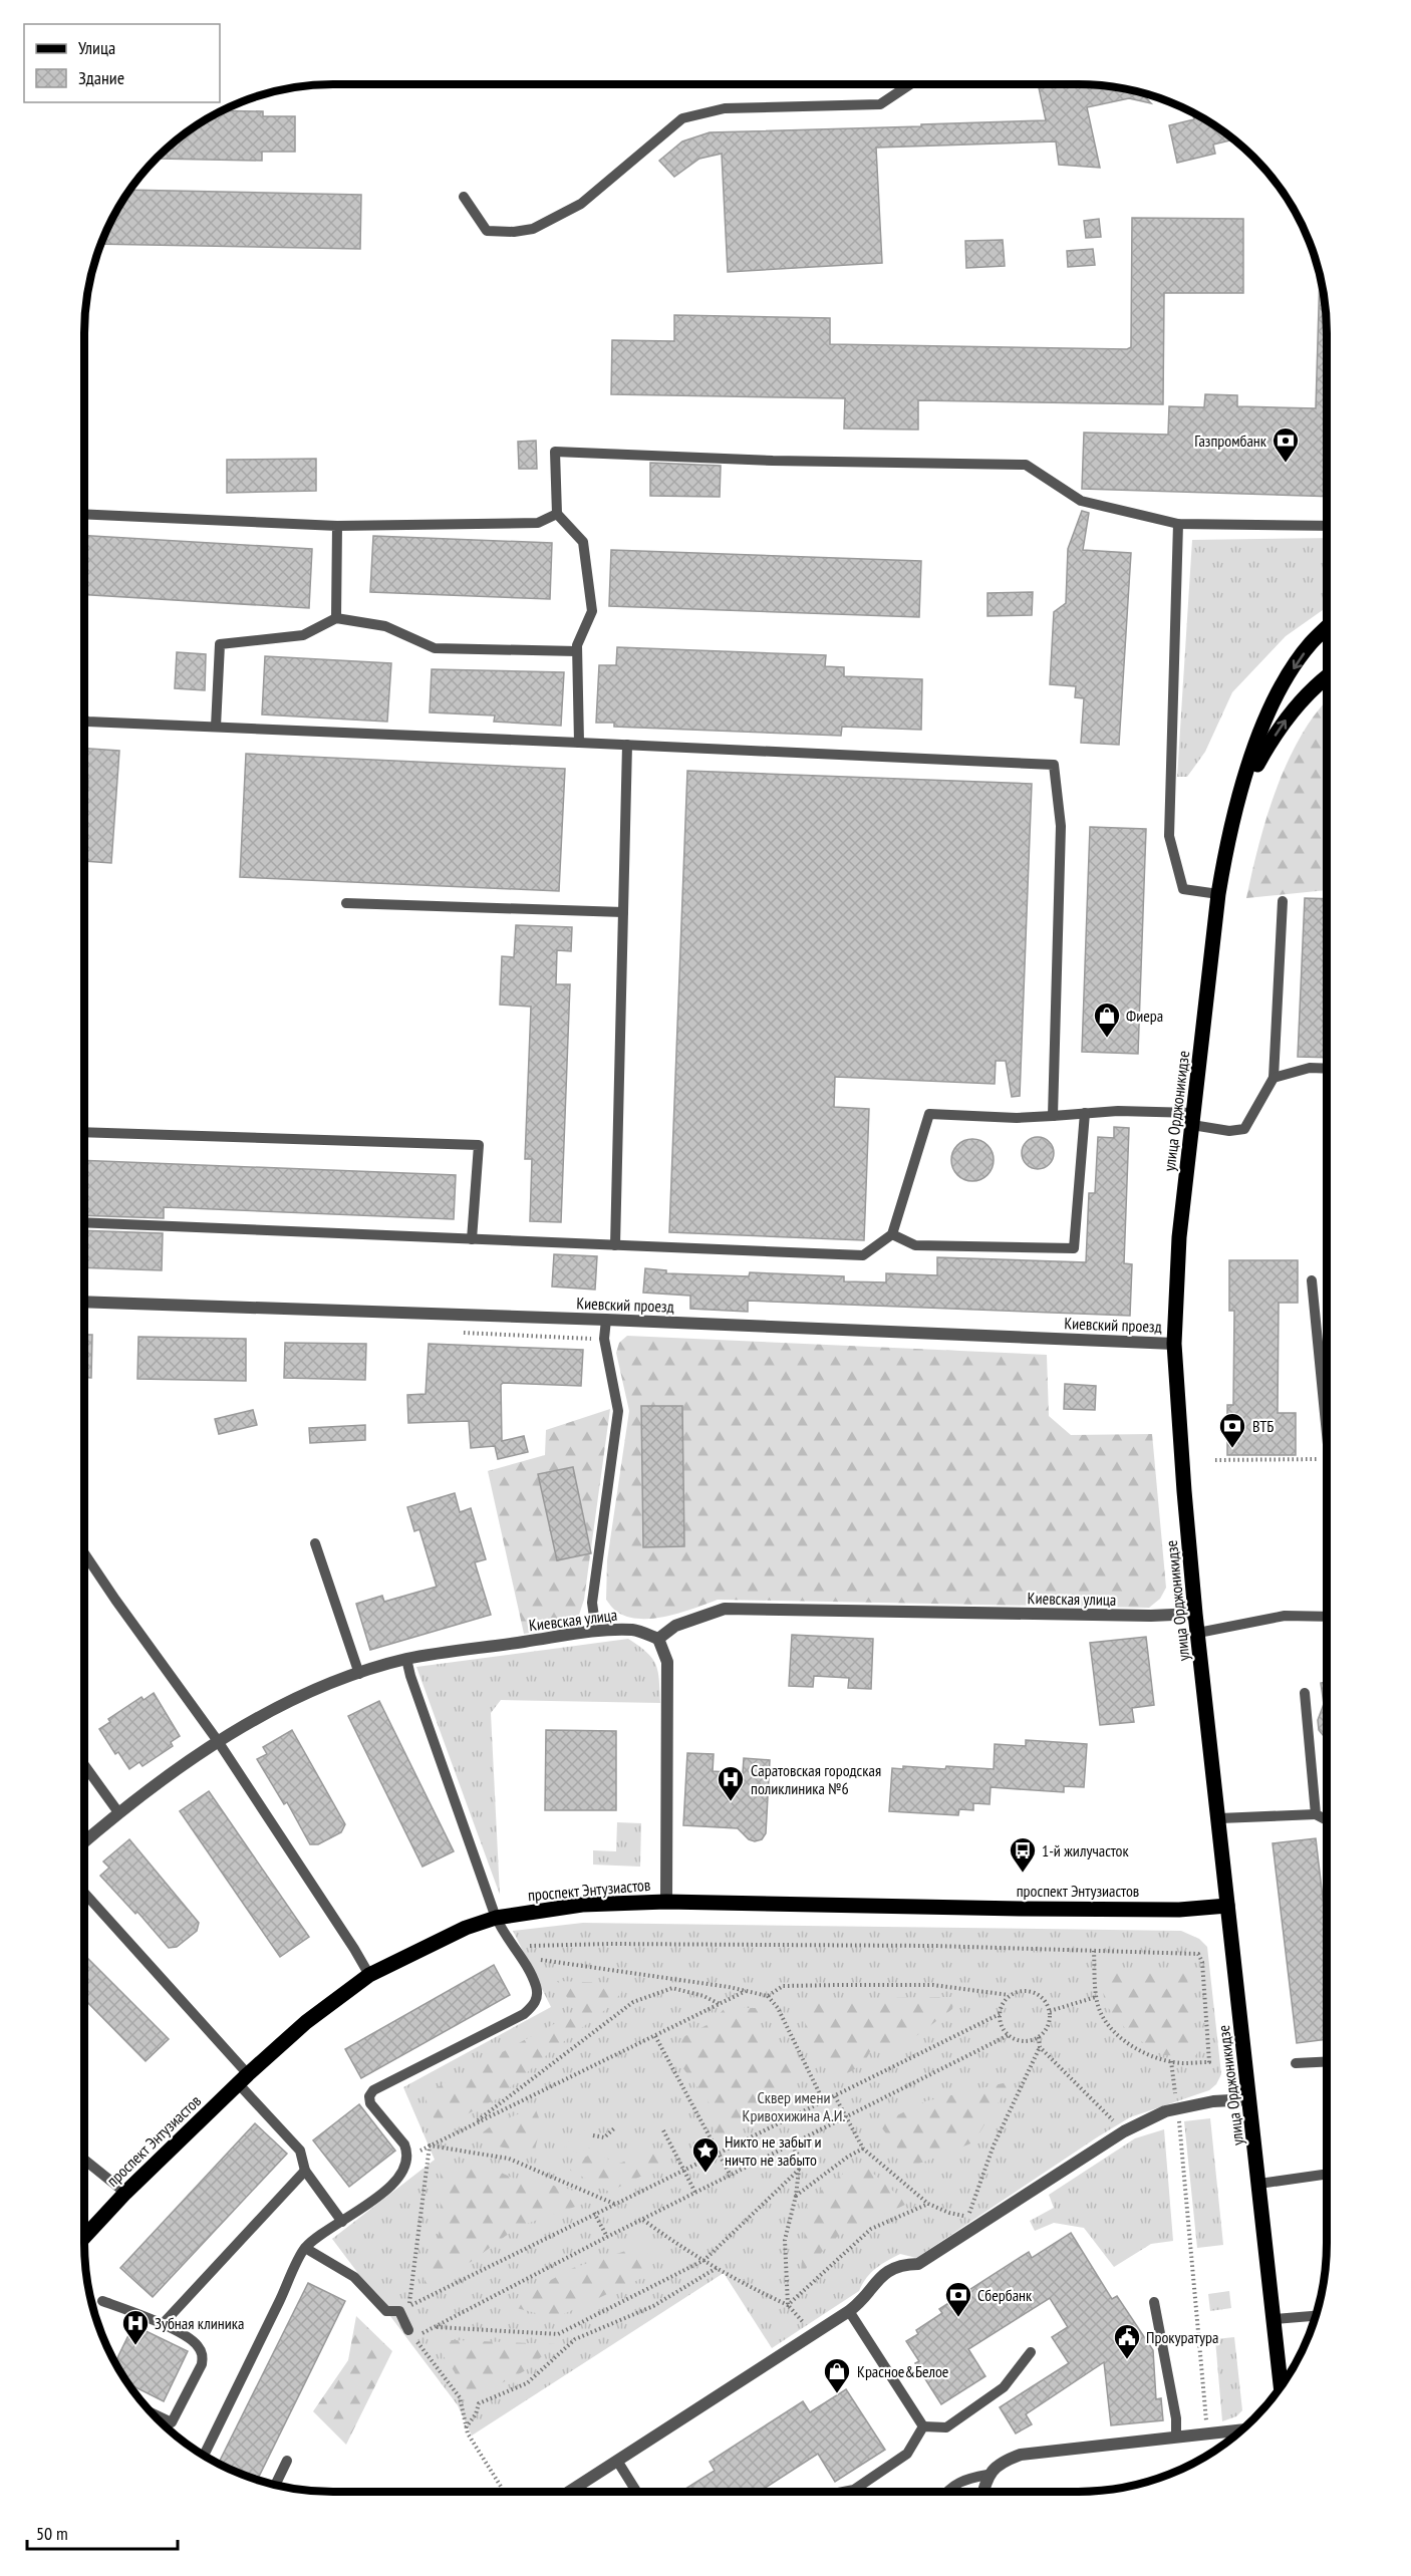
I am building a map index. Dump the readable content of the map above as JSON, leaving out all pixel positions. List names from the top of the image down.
{
  "streets": {
    "main road": ["улица Орджоникидзе", "проспект Энтузиастов"],
    "street": ["Киевский проезд", "Киевская улица"]
  },
  "crossings": [
    ["улица Орджоникидзе", "Киевский проезд"],
    ["улица Орджоникидзе", "Киевская улица"],
    ["улица Орджоникидзе", "проспект Энтузиастов"]
  ],
  "parks": ["Сквер имени Кривохижина А.И."],
  "places": {
    "bank": ["Газпромбанк", "ВТБ", "Сбербанк"],
    "shop": ["Фиера", "Красное&Белое"],
    "hospital": ["Саратовская городская поликлиника №6", "Зубная клиника"],
    "bus stop": ["1-й жилучасток"],
    "place": ["Никто не забыт и ничто не забыто"],
    "public building": ["Прокуратура"]
  },
  "legend": ["Улица", "Здание"],
  "scale_bar": "50 m"
}
